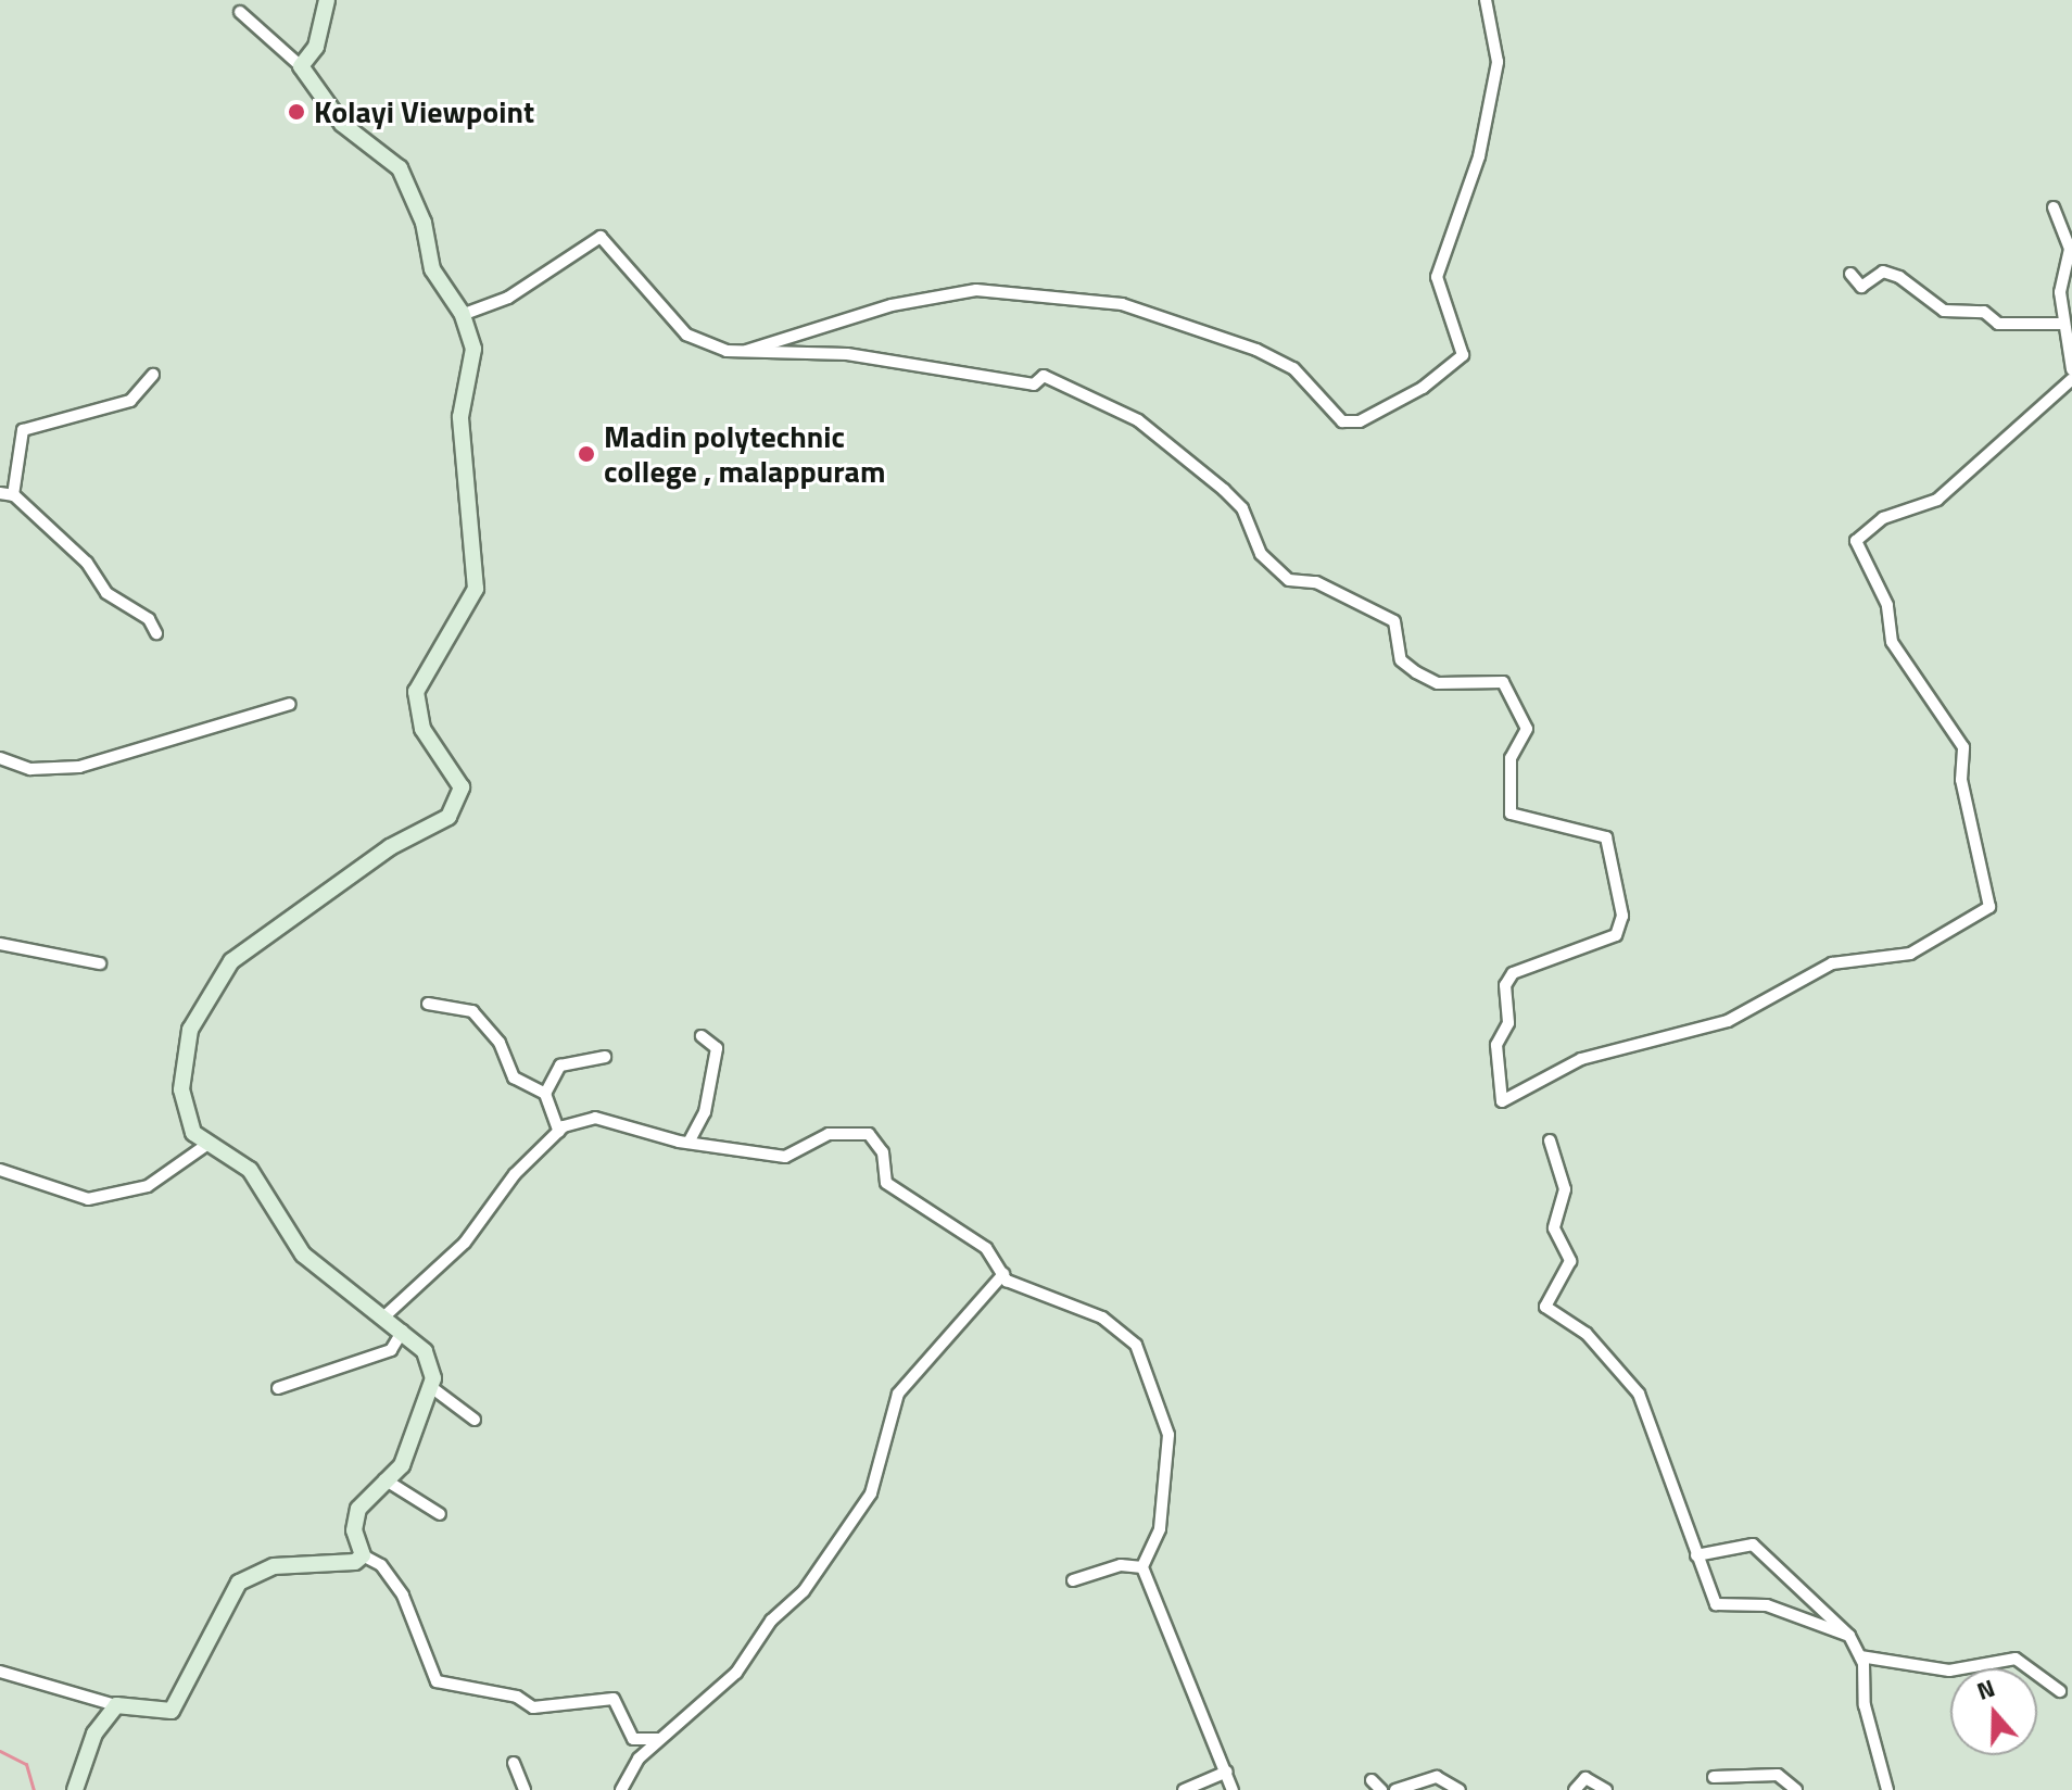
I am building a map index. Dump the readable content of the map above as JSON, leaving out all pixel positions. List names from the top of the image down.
{
  "places": ["Kolayi Viewpoint", "Madin polytechnic college , malappuram"],
  "north": "top"
}
